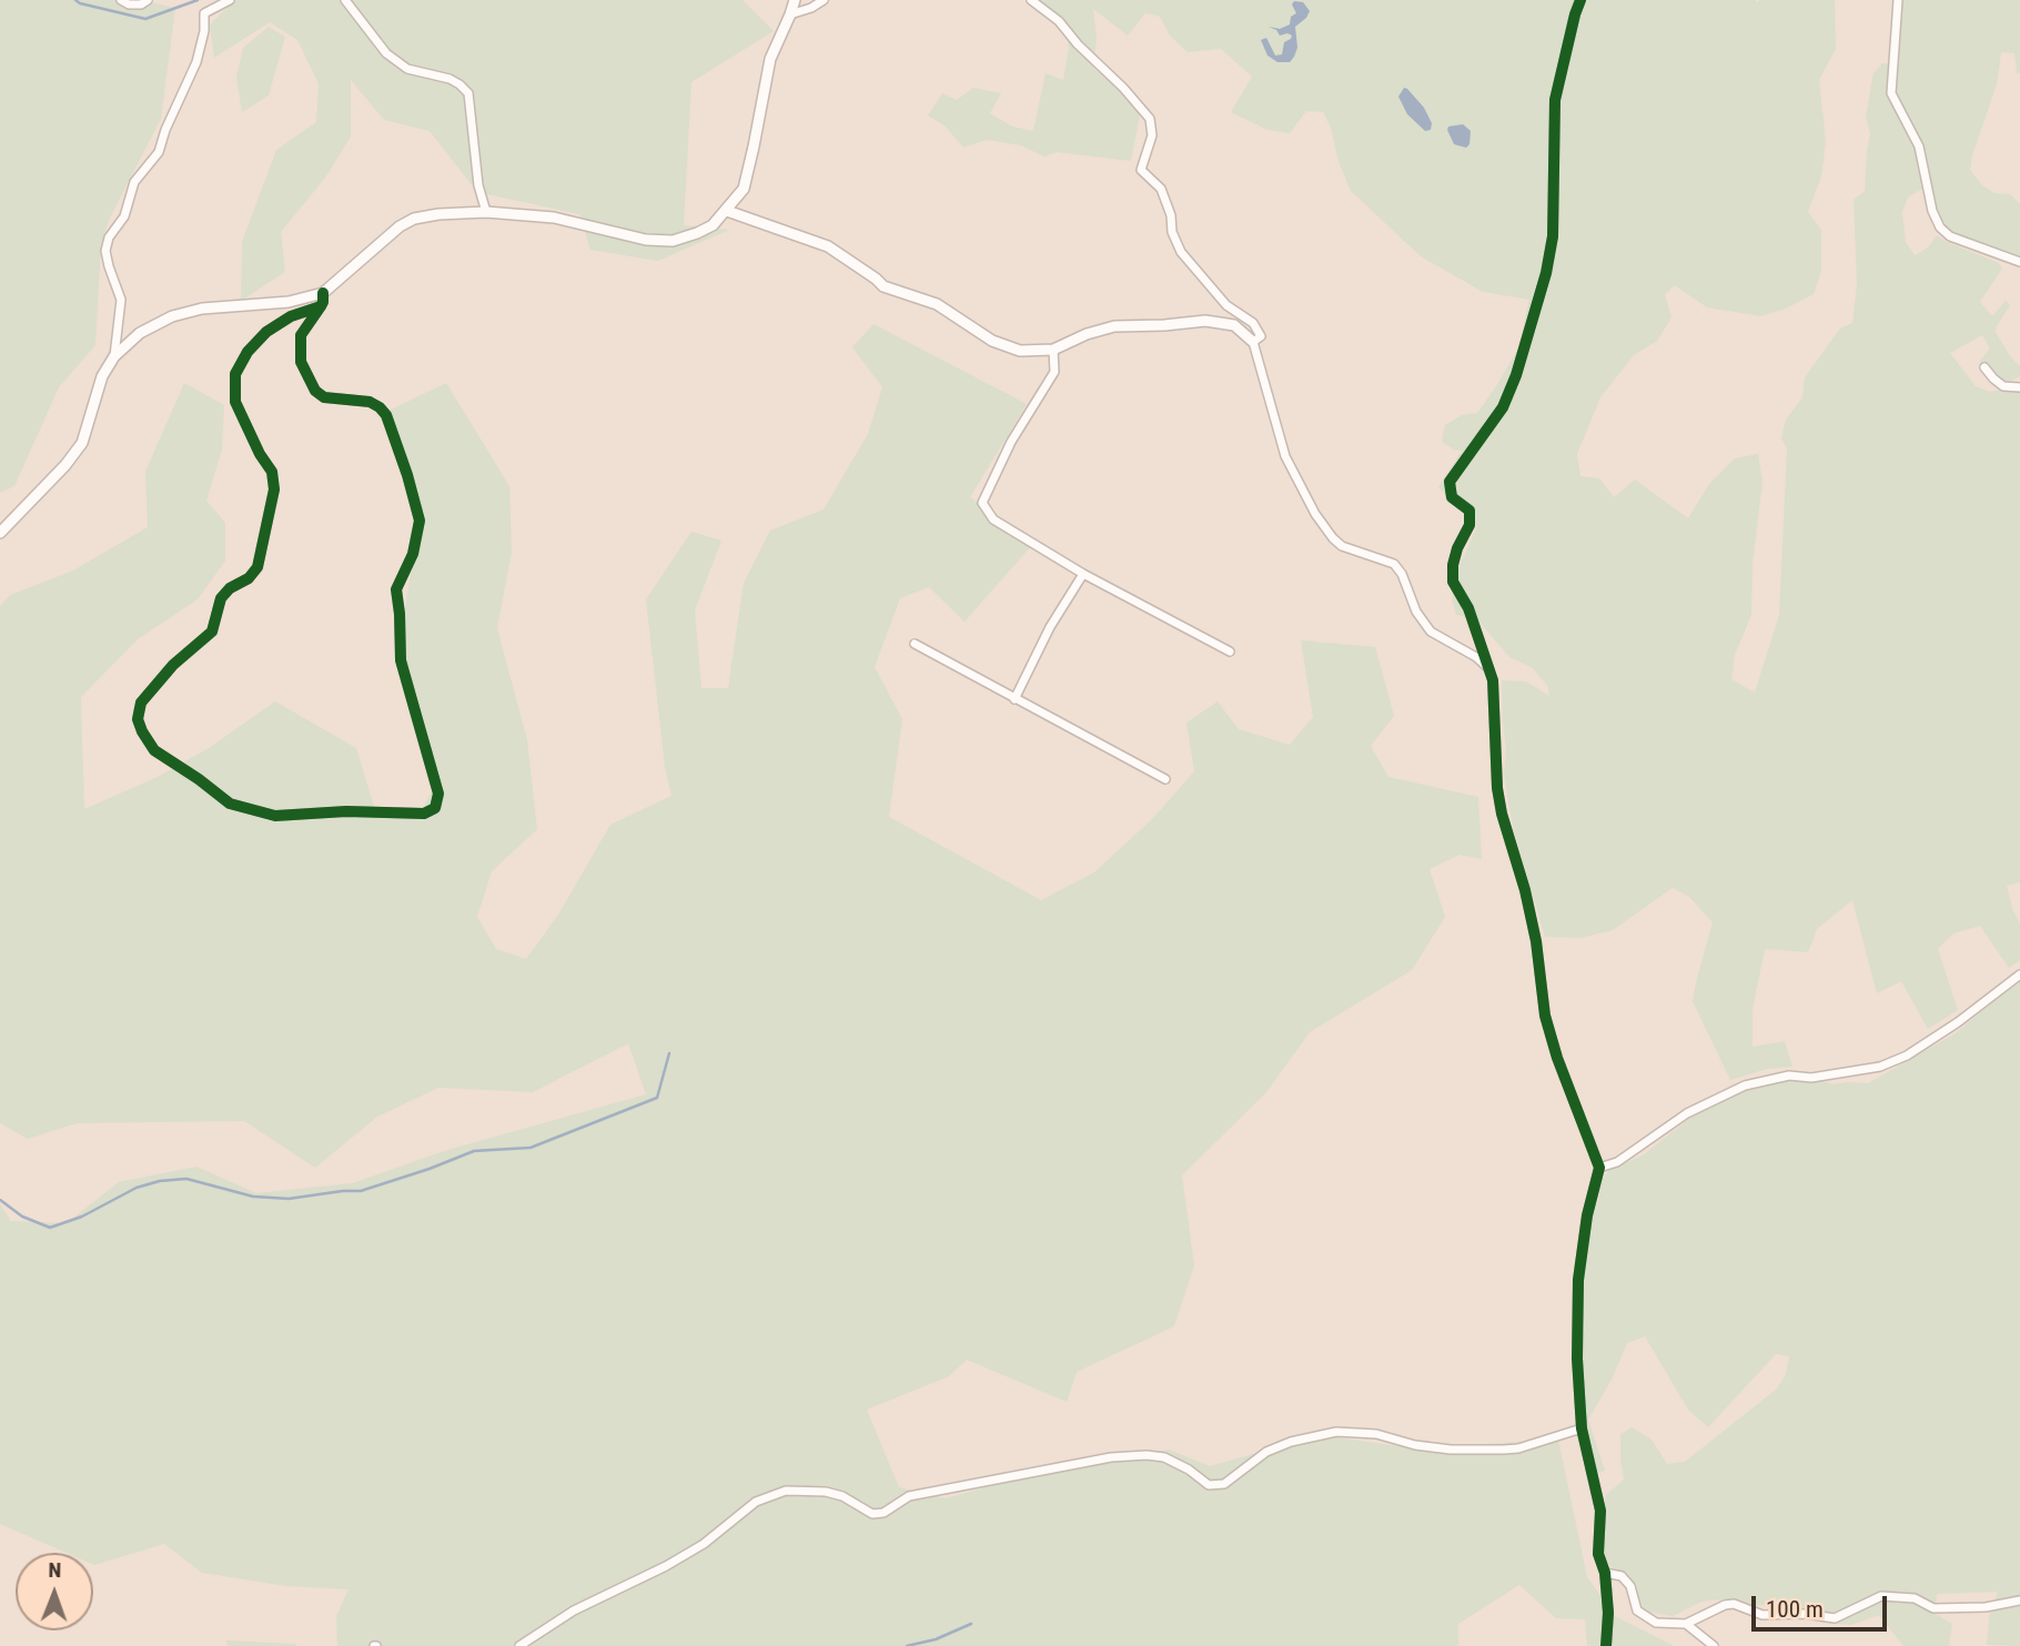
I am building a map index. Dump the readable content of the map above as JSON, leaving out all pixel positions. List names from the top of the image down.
{
  "scale_bar": "100 m",
  "north": "top"
}
